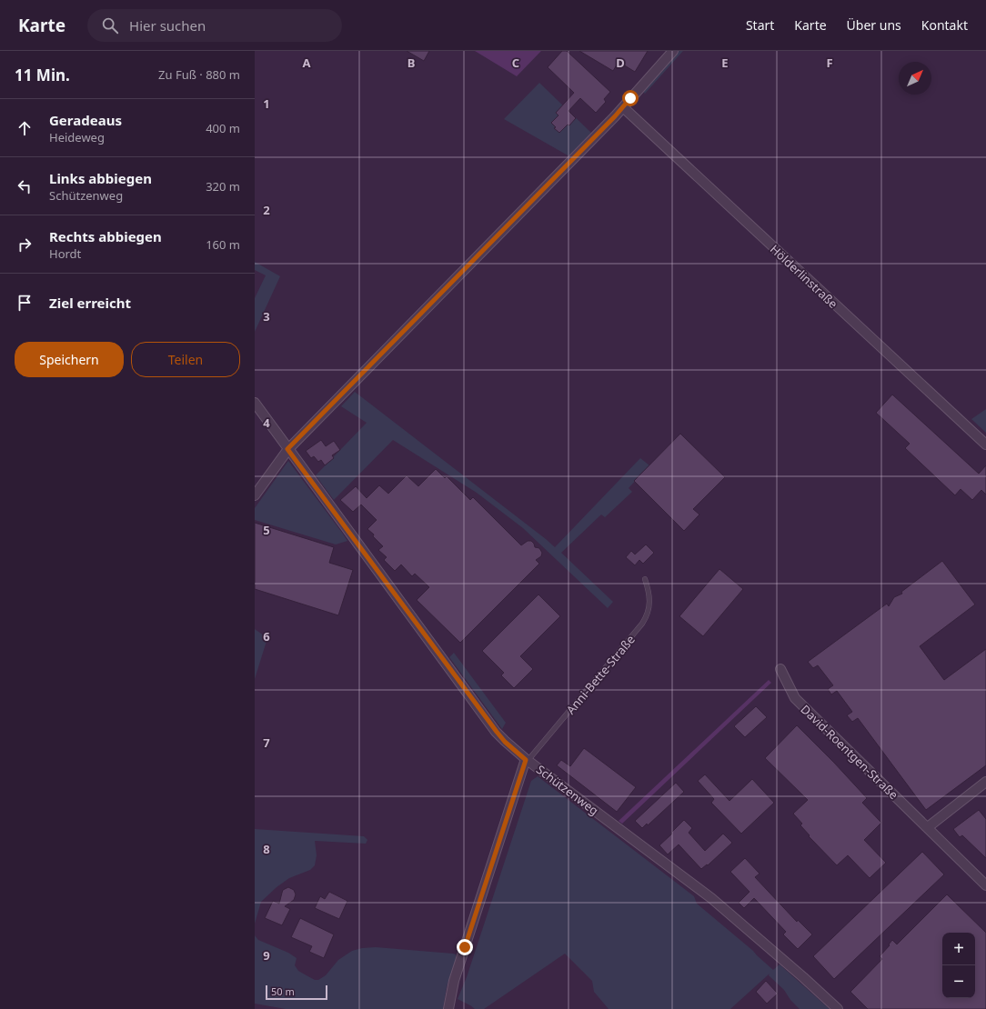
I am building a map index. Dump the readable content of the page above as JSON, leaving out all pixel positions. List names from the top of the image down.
{
  "streets": {
    "street": ["Hölderlinstraße", "David-Roentgen-Straße", "Schützenweg"],
    "lane": ["Anni-Bette-Straße"]
  },
  "crossings": [
    ["Anni-Bette-Straße", "Schützenweg"]
  ],
  "scale_bar": "50 m",
  "north": "top right",
  "page": {
    "header": "Karte",
    "search": "Hier suchen",
    "nav": [
      "Start",
      "Karte",
      "Über uns",
      "Kontakt"
    ],
    "heading": ["11 Min.", "Zu Fuß · 880 m"],
    "list": [
      ["Geradeaus", "Heideweg", "400 m"],
      ["Links abbiegen", "Schützenweg", "320 m"],
      ["Rechts abbiegen", "Hordt", "160 m"],
      "Ziel erreicht"
    ],
    "buttons": ["Speichern", "Teilen"],
    "map_buttons": ["+", "−"],
    "scale": "50 m"
  },
  "grid": {
    "columns": [
      "A",
      "B",
      "C",
      "D",
      "E",
      "F"
    ],
    "rows": [
      "1",
      "2",
      "3",
      "4",
      "5",
      "6",
      "7",
      "8",
      "9"
    ]
  }
}
